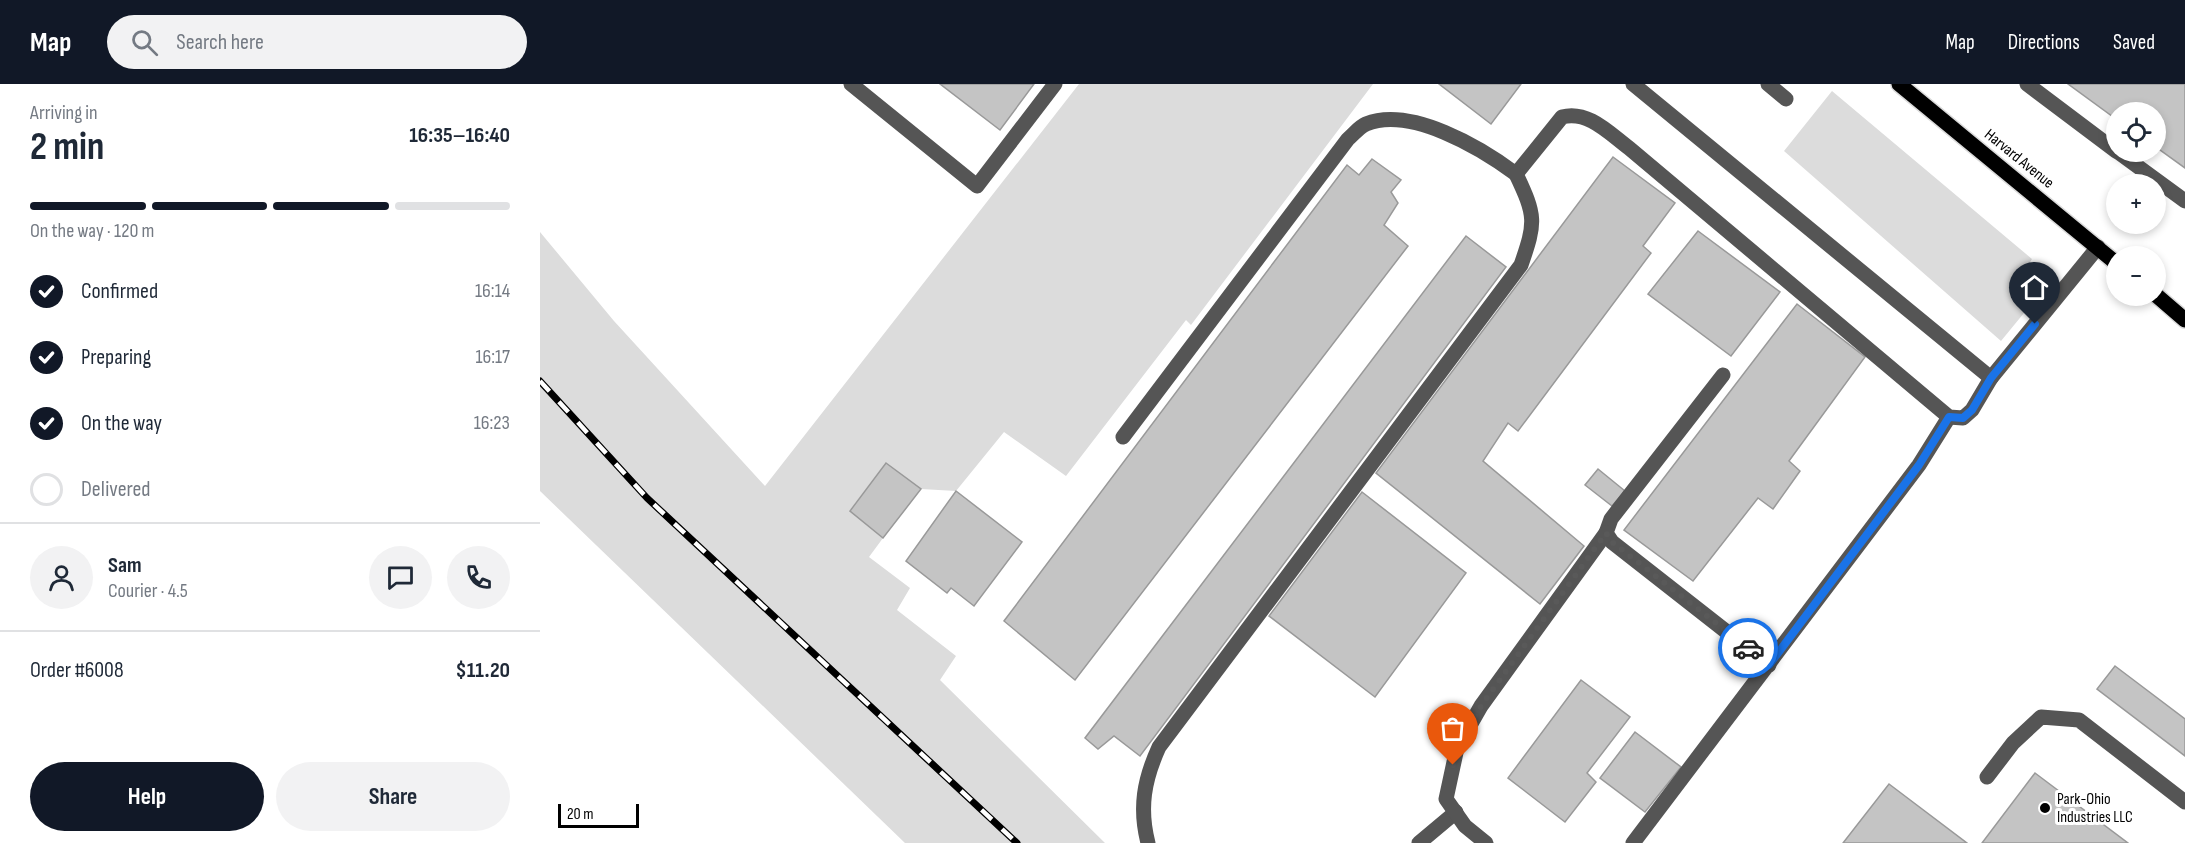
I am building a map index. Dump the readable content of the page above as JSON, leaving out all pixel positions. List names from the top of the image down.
{
  "streets": {
    "main road": ["Harvard Avenue"]
  },
  "places": ["Park-Ohio Industries LLC"],
  "scale_bar": "20 m",
  "page": {
    "header": "Map",
    "search": "Search here",
    "nav": ["Map", "Directions", "Saved"],
    "heading": ["2 min", "Arriving in", "16:35–16:40"],
    "panel": [
      "Sam",
      "Courier · 4.5",
      "Order #6008",
      "$11.20"
    ],
    "map_buttons": ["+", "−"],
    "bar": "On the way · 120 m",
    "list": [
      ["Confirmed", "16:14"],
      ["Preparing", "16:17"],
      ["On the way", "16:23"],
      "Delivered"
    ],
    "buttons": ["Help", "Share"],
    "scale": "20 m"
  }
}
